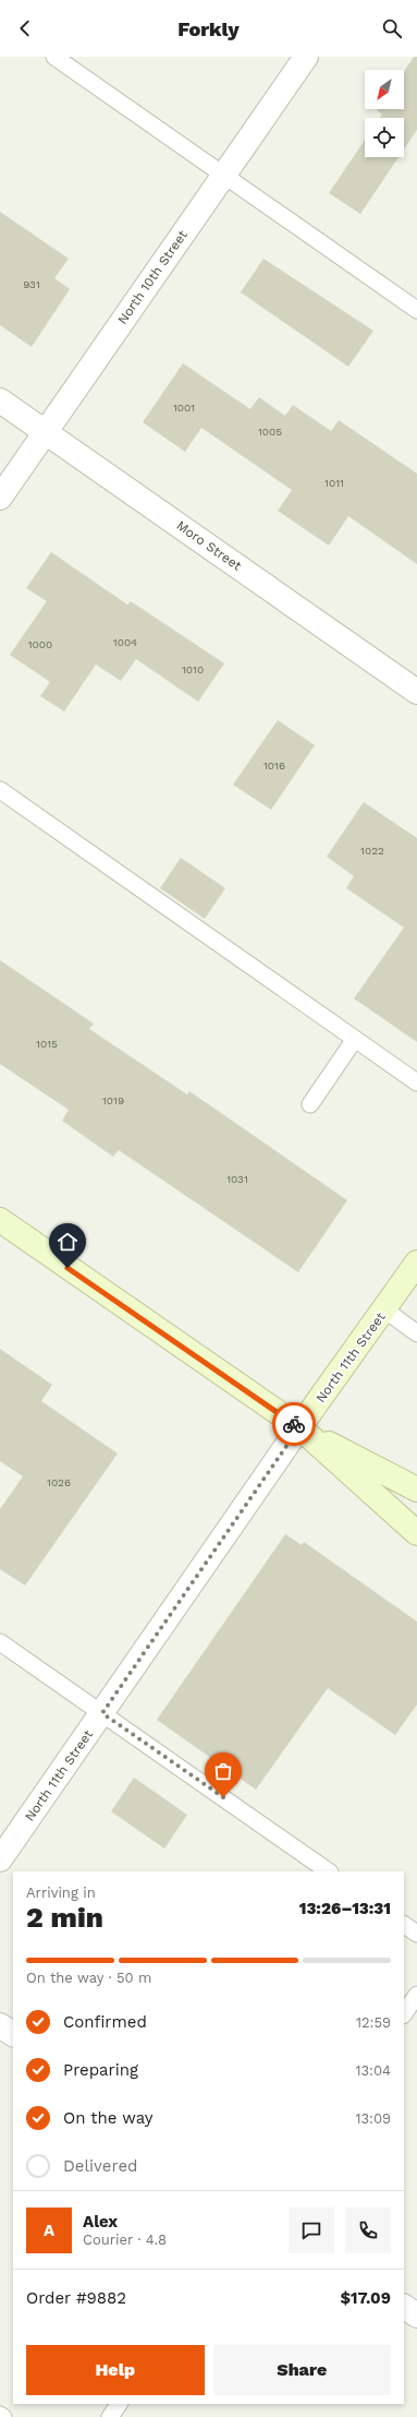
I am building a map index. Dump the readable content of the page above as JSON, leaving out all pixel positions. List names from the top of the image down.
{
  "streets": {
    "main road": ["North 11th Street"],
    "street": ["North 10th Street", "Moro Street"]
  },
  "crossings": [
    ["North 10th Street", "Moro Street"]
  ],
  "house_numbers": [
    "931",
    "1001",
    "1005",
    "1011",
    "1004",
    "1000",
    "1010",
    "1016",
    "1022",
    "1015",
    "1019",
    "1031",
    "1026"
  ],
  "north": "bottom left",
  "page": {
    "header": "Forkly",
    "heading": ["2 min", "Arriving in", "13:26–13:31"],
    "panel": [
      "Alex",
      "Courier · 4.8",
      "Order #9882",
      "$17.09"
    ],
    "bar": "On the way · 50 m",
    "list": [
      ["Confirmed", "12:59"],
      ["Preparing", "13:04"],
      ["On the way", "13:09"],
      "Delivered"
    ],
    "round": "A",
    "buttons": ["Help", "Share"]
  }
}
